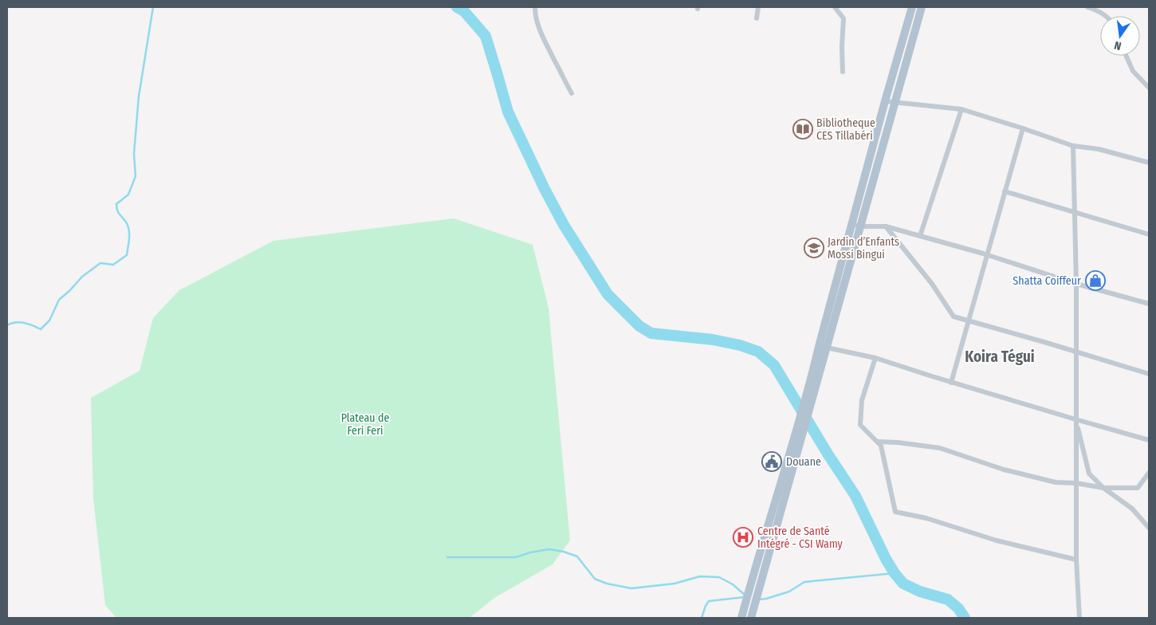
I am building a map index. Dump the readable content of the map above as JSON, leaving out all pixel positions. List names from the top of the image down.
{
  "districts": ["Koira Tégui"],
  "parks": ["Plateau de Feri Feri"],
  "places": {
    "library": ["Bibliotheque CES Tillabéri"],
    "school or university": ["Jardin d’Enfants Mossi Bingui"],
    "shop": ["Shatta Coiffeur"],
    "public building": ["Douane"],
    "hospital": ["Centre de Santé Intégré - CSI Wamy"]
  },
  "north": "bottom"
}
